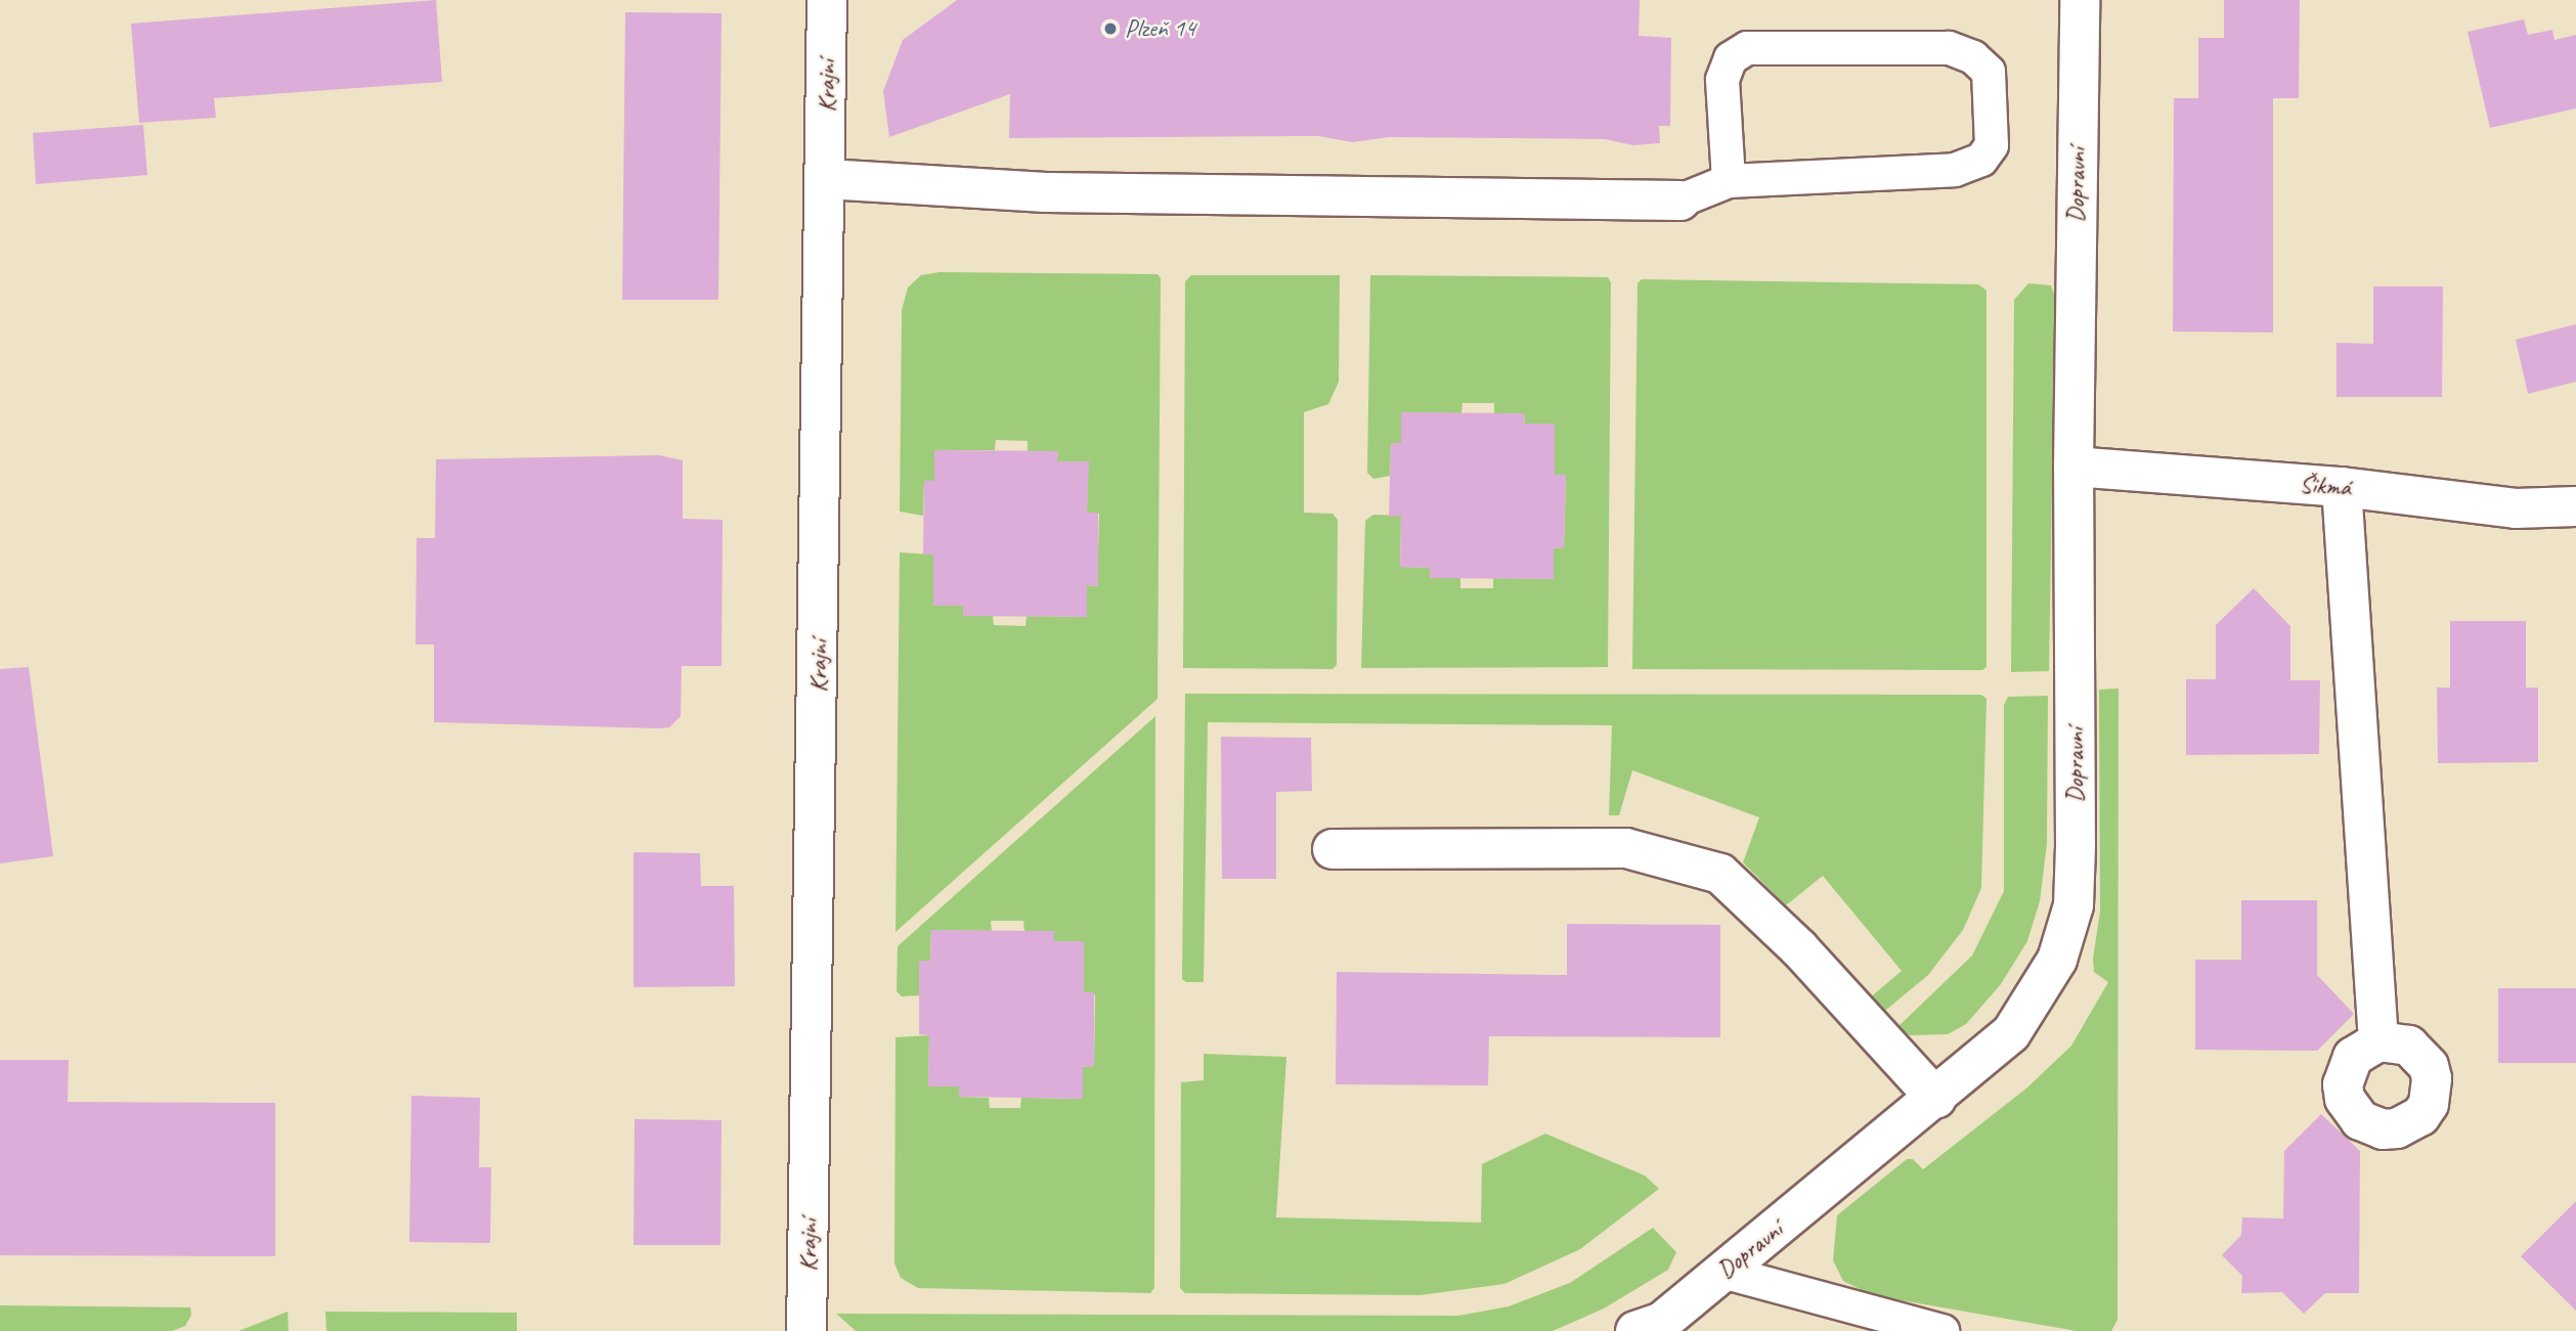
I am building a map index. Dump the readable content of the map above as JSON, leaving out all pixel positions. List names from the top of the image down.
{
  "streets": {
    "street": ["Krajní", "Dopravní", "Šikmá"]
  },
  "crossings": [
    ["Dopravní", "Šikmá"]
  ],
  "places": ["Plzeň 14"]
}
